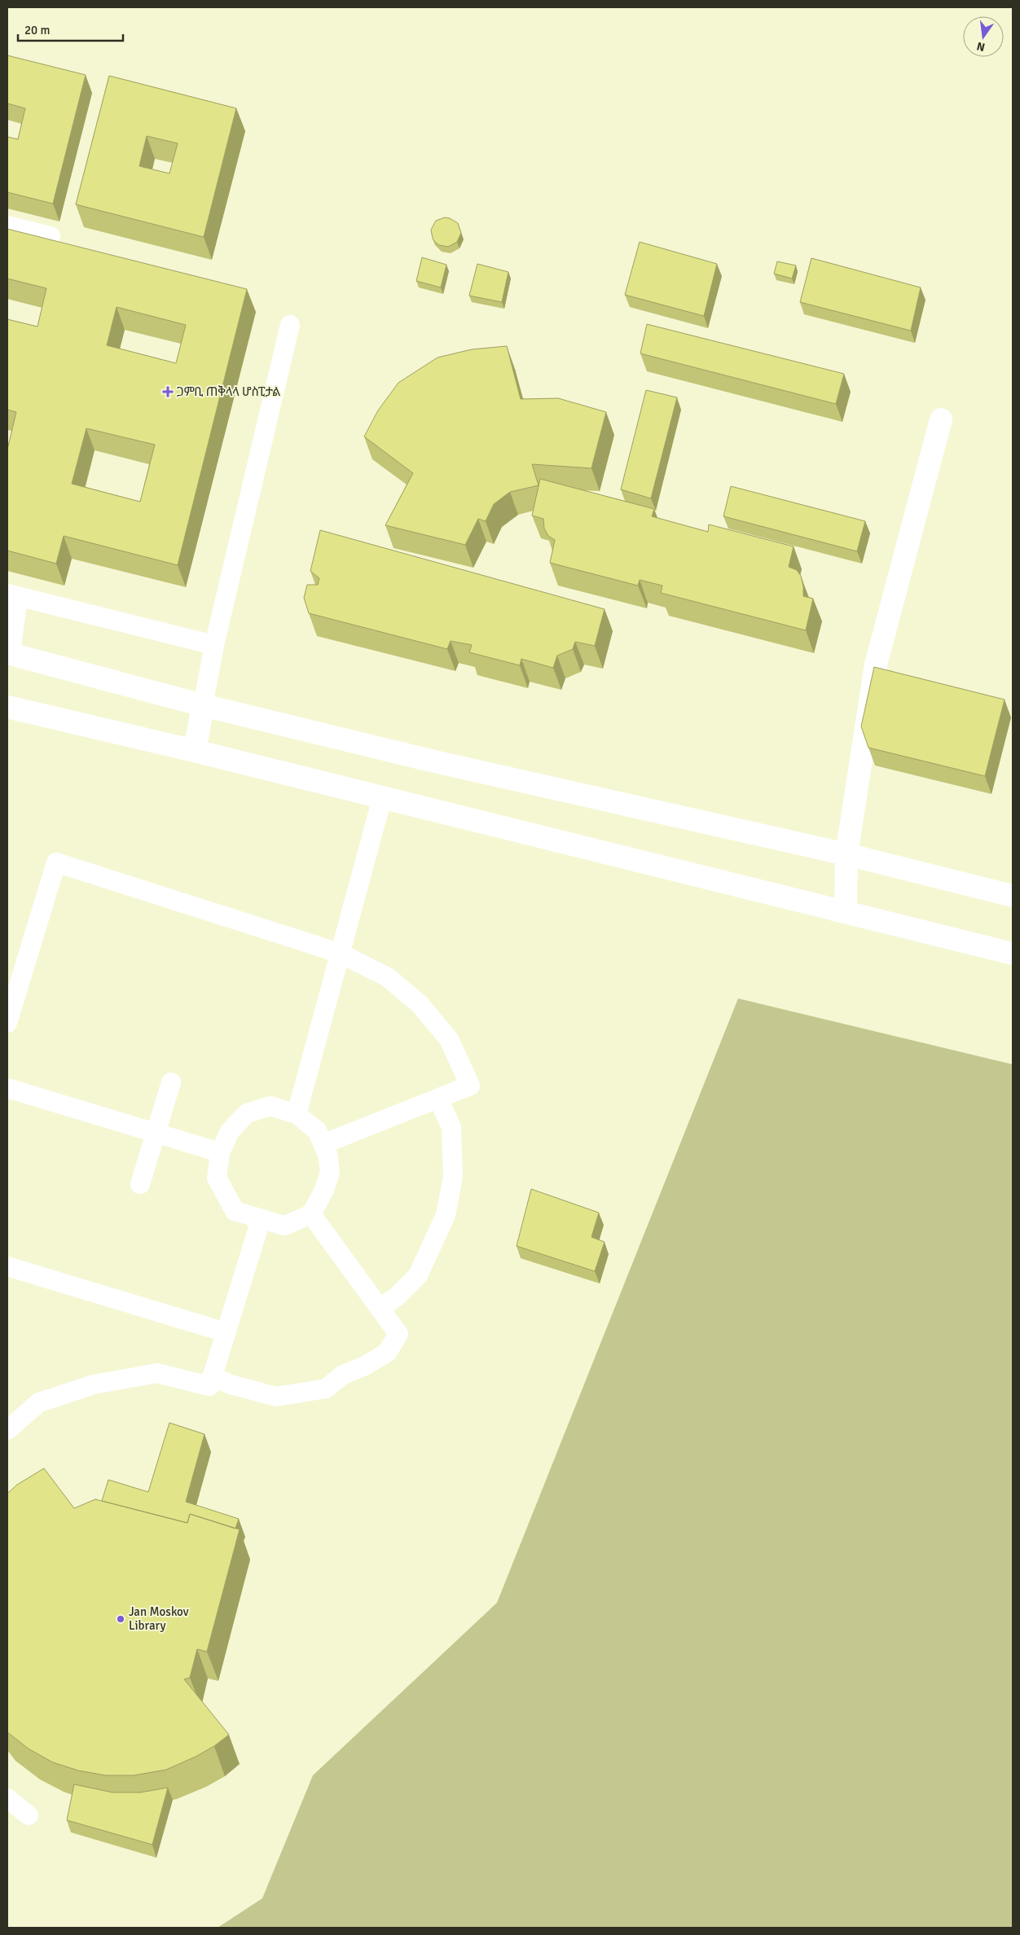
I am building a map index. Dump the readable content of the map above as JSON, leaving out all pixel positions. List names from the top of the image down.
{
  "places": {
    "health": ["ጋምቢ ጠቅላላ ሆስፒታል"],
    "other": ["Jan Moskov Library"]
  },
  "scale_bar": "20 m",
  "north": "bottom"
}
